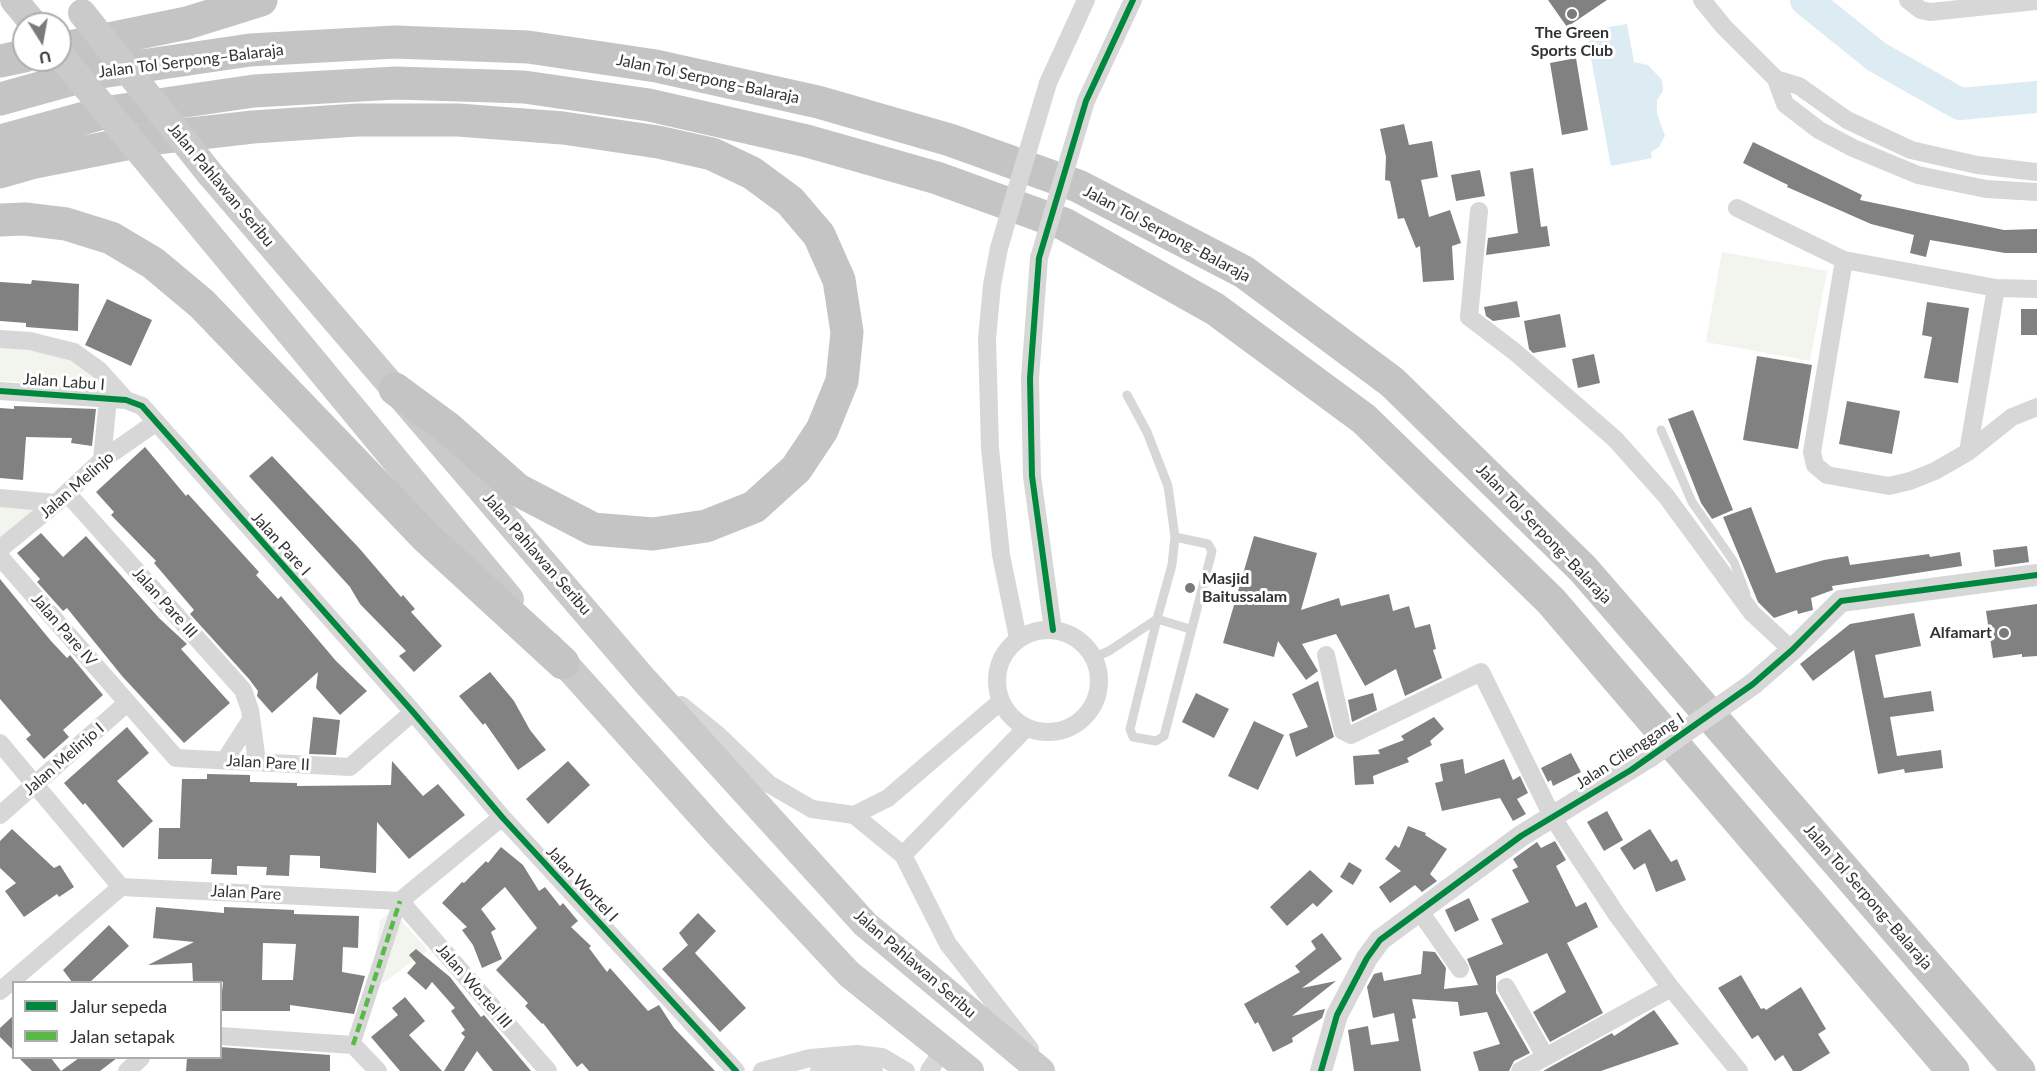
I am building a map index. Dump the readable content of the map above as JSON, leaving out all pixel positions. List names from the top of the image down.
{
  "streets": {
    "highway": ["Jalan Tol Serpong–Balaraja"],
    "main road": ["Jalan Pahlawan Seribu"],
    "street": [
      "Jalan Labu I",
      "Jalan Melinjo",
      "Jalan Pare I",
      "Jalan Pare III",
      "Jalan Pare IV",
      "Jalan Cilenggang I",
      "Jalan Melinjo I",
      "Jalan Pare II",
      "Jalan Wortel I",
      "Jalan Pare",
      "Jalan Wortel III"
    ]
  },
  "crossings": [
    ["Jalan Labu I", "Jalan Pare I"],
    ["Jalan Melinjo", "Jalan Pare I"],
    ["Jalan Melinjo", "Jalan Pare III"],
    ["Jalan Pare I", "Jalan Pare II"],
    ["Jalan Pare I", "Jalan Wortel I"],
    ["Jalan Pare III", "Jalan Pare II"],
    ["Jalan Pare IV", "Jalan Melinjo I"],
    ["Jalan Pare IV", "Jalan Pare II"],
    ["Jalan Melinjo I", "Jalan Pare II"],
    ["Jalan Pare II", "Jalan Wortel I"],
    ["Jalan Pare", "Jalan Wortel III"]
  ],
  "places": ["The Green Sports Club", "Masjid Baitussalam", "Alfamart"],
  "legend": ["Jalur sepeda", "Jalan setapak"],
  "north": "bottom"
}
